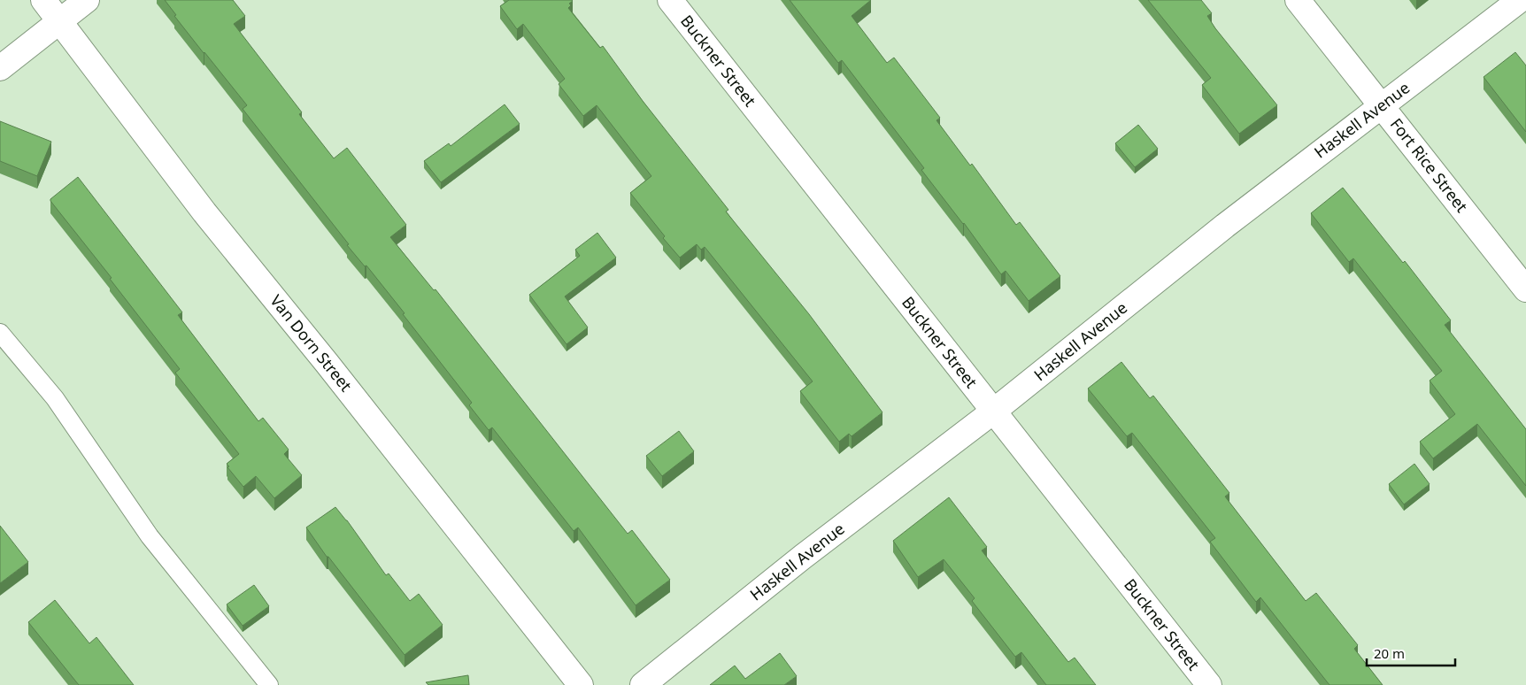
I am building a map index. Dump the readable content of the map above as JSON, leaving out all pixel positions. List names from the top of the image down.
{
  "streets": {
    "street": [
      "Buckner Street",
      "Haskell Avenue",
      "Fort Rice Street",
      "Van Dorn Street"
    ]
  },
  "crossings": [
    ["Buckner Street", "Haskell Avenue"],
    ["Haskell Avenue", "Fort Rice Street"]
  ],
  "scale_bar": "20 m"
}
